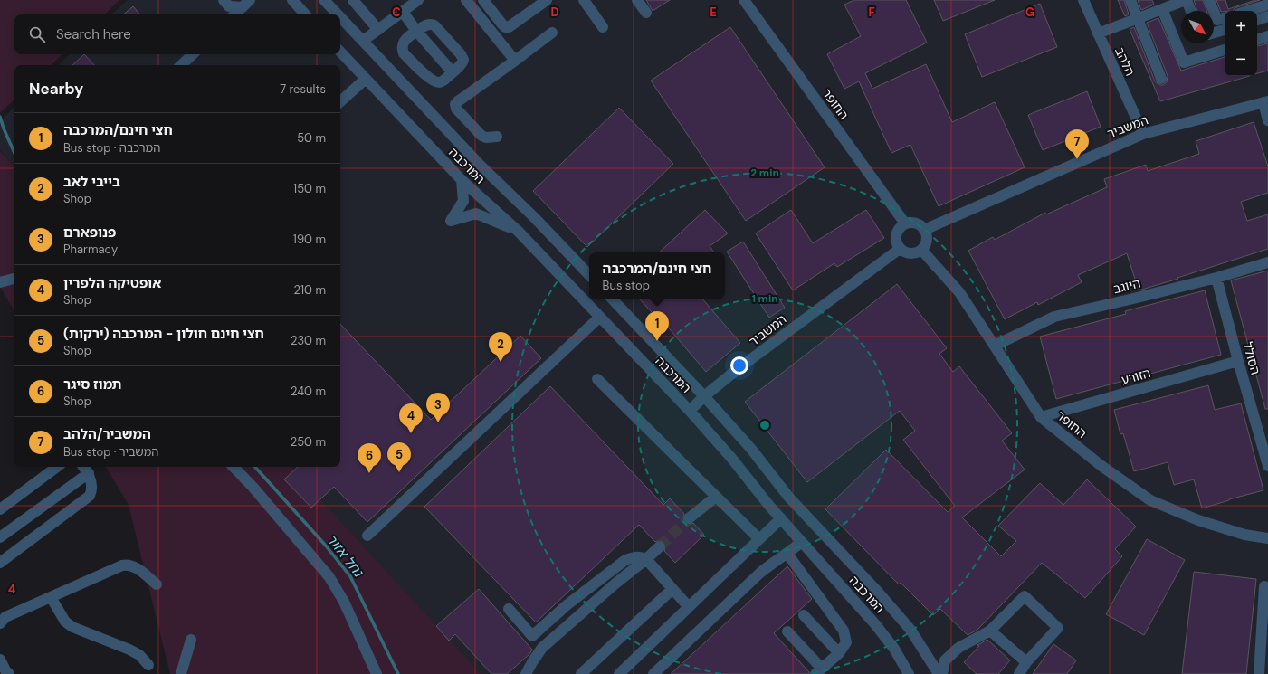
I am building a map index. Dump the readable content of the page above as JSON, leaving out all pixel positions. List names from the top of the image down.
{
  "streets": {
    "street": [
      "הלהב",
      "החופר",
      "המשביר",
      "המרכבה",
      "היוגב",
      "הסולל",
      "הזורע"
    ]
  },
  "crossings": [
    ["הלהב", "המשביר"],
    ["החופר", "המשביר"],
    ["החופר", "היוגב"],
    ["החופר", "הזורע"],
    ["המשביר", "המרכבה"],
    ["היוגב", "הסולל"],
    ["הסולל", "הזורע"]
  ],
  "water": ["נחל אזור"],
  "north": "bottom right",
  "page": {
    "map_buttons": ["+", "−"],
    "search": "Search here",
    "heading": ["Nearby", "7 results"],
    "list": [
      {
        "mark": "1",
        "name": "חצי חינם/המרכבה",
        "note": "Bus stop · המרכבה",
        "value": "50 m"
      },
      {
        "mark": "2",
        "name": "בייבי לאב",
        "note": "Shop",
        "value": "150 m"
      },
      {
        "mark": "3",
        "name": "פנופארם",
        "note": "Pharmacy",
        "value": "190 m"
      },
      {
        "mark": "4",
        "name": "אופטיקה הלפרין",
        "note": "Shop",
        "value": "210 m"
      },
      {
        "mark": "5",
        "name": "חצי חינם חולון - המרכבה (ירקות)",
        "note": "Shop",
        "value": "230 m"
      },
      {
        "mark": "6",
        "name": "תמוז סיגר",
        "note": "Shop",
        "value": "240 m"
      },
      {
        "mark": "7",
        "name": "המשביר/הלהב",
        "note": "Bus stop · המשביר",
        "value": "250 m"
      }
    ],
    "pins": [
      "7",
      "1",
      "2",
      "3",
      "4",
      "5",
      "6"
    ],
    "popup": ["חצי חינם/המרכבה", "Bus stop"]
  },
  "grid": {
    "columns": [
      "C",
      "D",
      "E",
      "F",
      "G"
    ],
    "rows": ["4"]
  },
  "rings": ["2 min", "1 min"]
}
